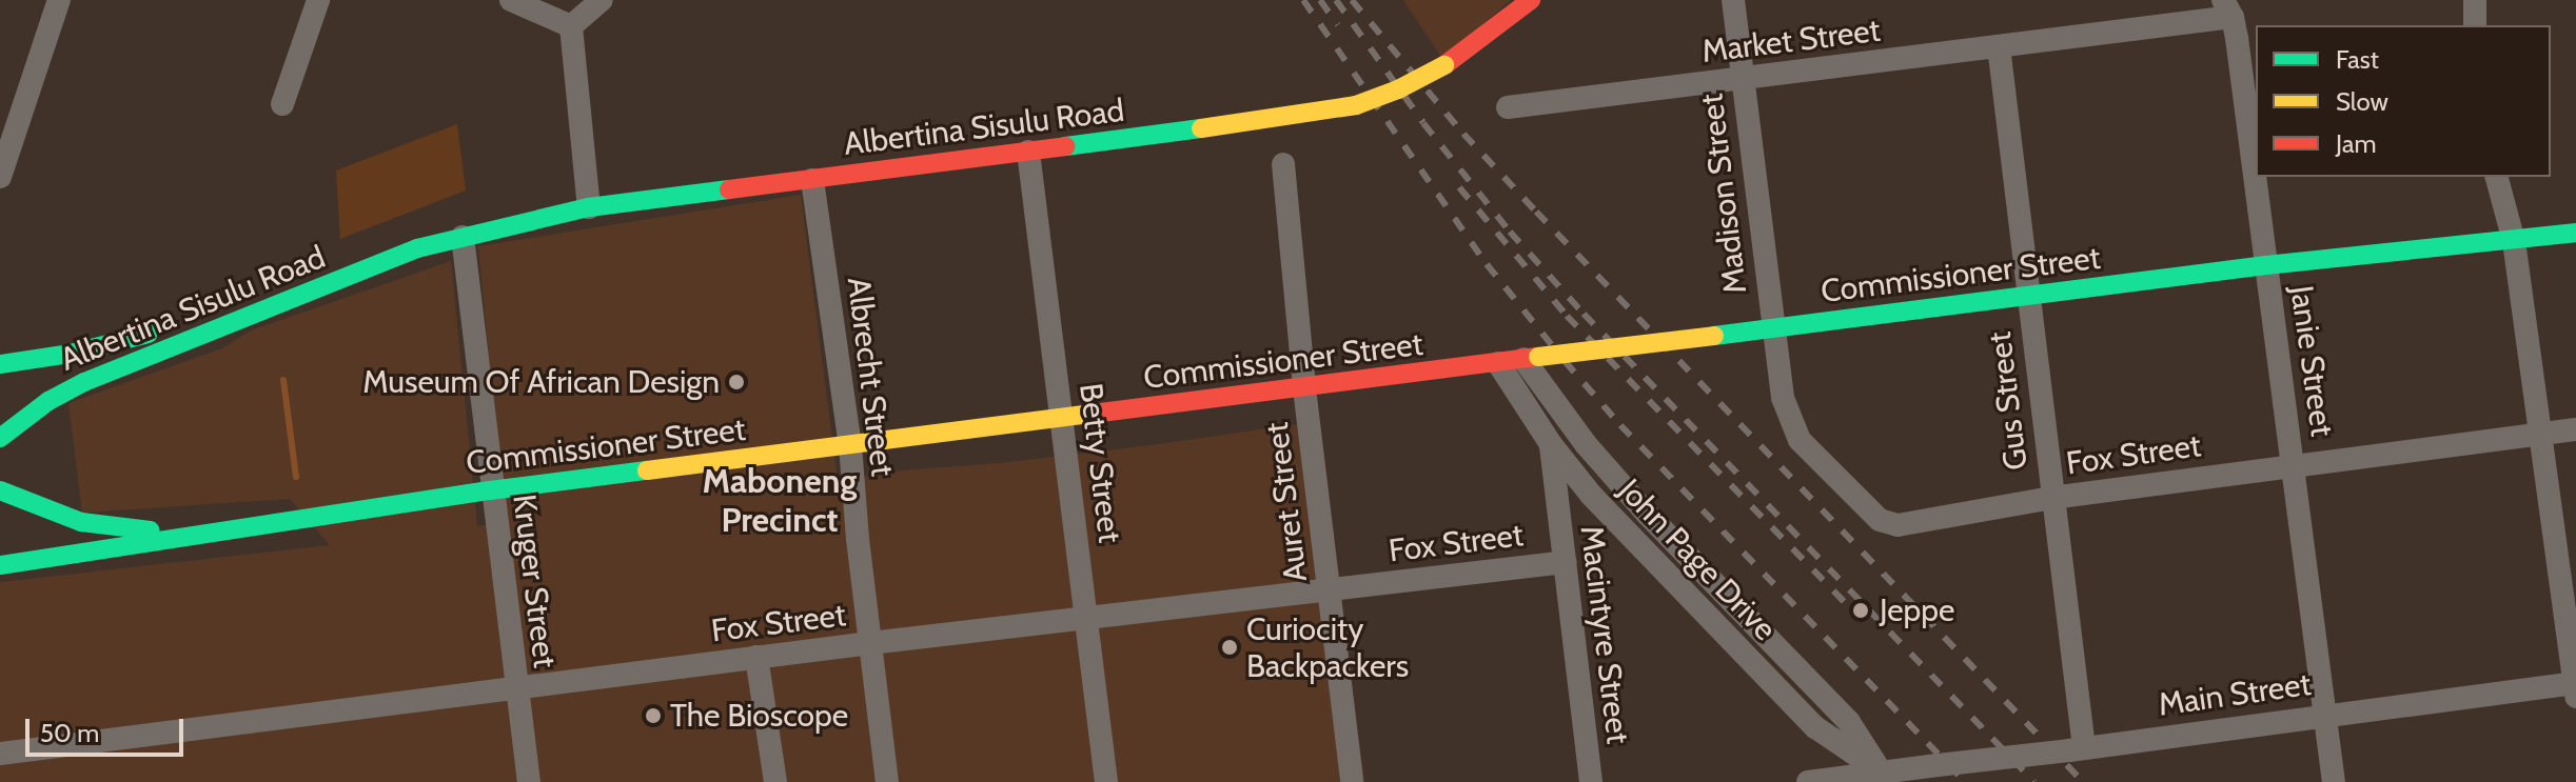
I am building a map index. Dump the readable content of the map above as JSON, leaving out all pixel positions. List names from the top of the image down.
{
  "streets": {
    "main road": ["Albertina Sisulu Road", "Commissioner Street"],
    "street": [
      "Market Street",
      "Madison Street",
      "Janie Street",
      "Albrecht Street",
      "Gus Street",
      "Fox Street",
      "Betty Street",
      "Auret Street",
      "John Page Drive",
      "Kruger Street",
      "Macintyre Street",
      "Main Street"
    ]
  },
  "crossings": [
    ["Market Street", "Madison Street"],
    ["Market Street", "Janie Street"],
    ["Market Street", "Gus Street"],
    ["Albertina Sisulu Road", "Albrecht Street"],
    ["Albertina Sisulu Road", "Betty Street"],
    ["Albertina Sisulu Road", "Kruger Street"],
    ["Madison Street", "Commissioner Street"],
    ["Madison Street", "Fox Street"],
    ["Commissioner Street", "Janie Street"],
    ["Commissioner Street", "Albrecht Street"],
    ["Commissioner Street", "Gus Street"],
    ["Commissioner Street", "Fox Street"],
    ["Commissioner Street", "Betty Street"],
    ["Commissioner Street", "Auret Street"],
    ["Commissioner Street", "John Page Drive"],
    ["Commissioner Street", "Kruger Street"],
    ["Janie Street", "Fox Street"],
    ["Janie Street", "Main Street"],
    ["Albrecht Street", "Fox Street"],
    ["Gus Street", "Fox Street"],
    ["Gus Street", "Main Street"],
    ["Fox Street", "Betty Street"],
    ["Fox Street", "Auret Street"],
    ["Fox Street", "Kruger Street"],
    ["Fox Street", "Macintyre Street"],
    ["John Page Drive", "Macintyre Street"],
    ["John Page Drive", "Main Street"]
  ],
  "districts": ["Maboneng Precinct"],
  "places": [
    "Museum Of African Design",
    "Jeppe",
    "Curiocity Backpackers",
    "The Bioscope"
  ],
  "legend": ["Fast", "Slow", "Jam"],
  "scale_bar": "50 m"
}
